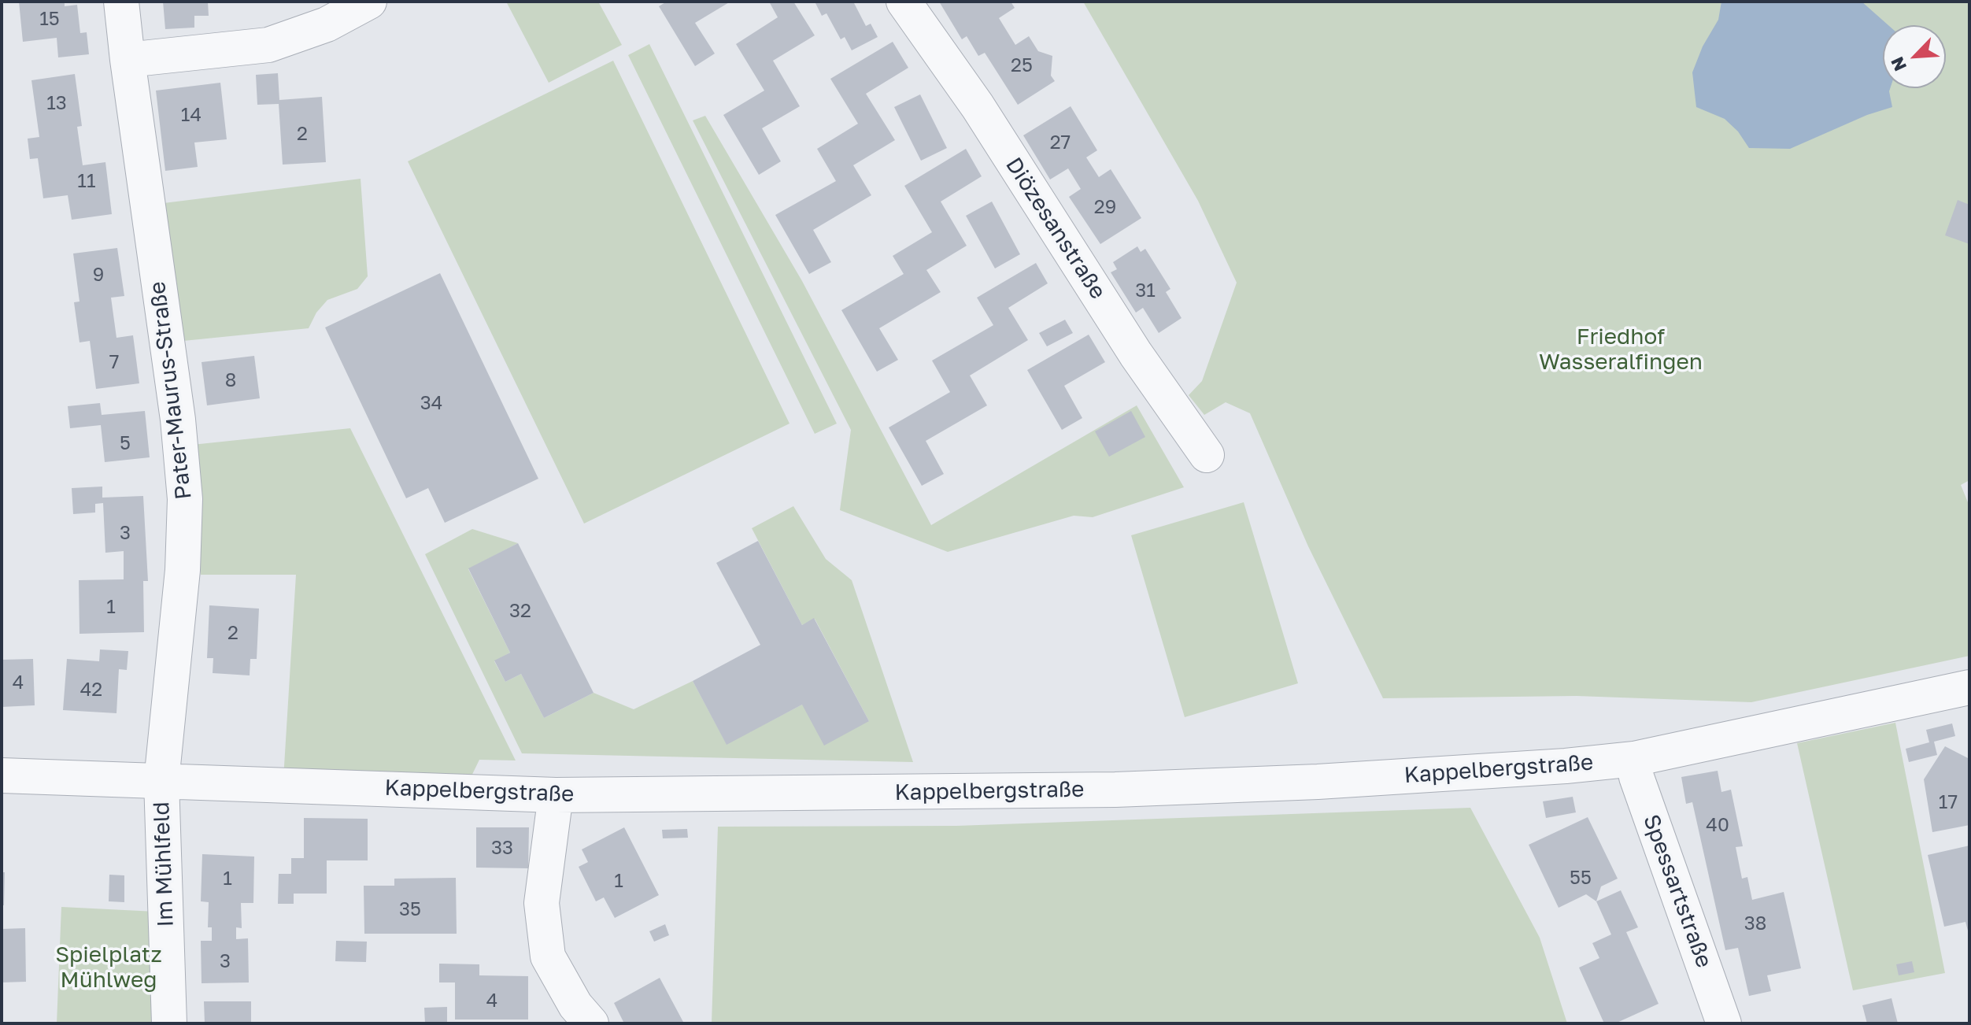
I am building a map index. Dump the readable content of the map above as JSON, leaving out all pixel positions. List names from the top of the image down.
{
  "streets": {
    "street": [
      "Diözesanstraße",
      "Pater-Maurus-Straße",
      "Kappelbergstraße",
      "Im Mühlfeld",
      "Spessartstraße"
    ]
  },
  "crossings": [
    ["Pater-Maurus-Straße", "Kappelbergstraße"],
    ["Pater-Maurus-Straße", "Im Mühlfeld"],
    ["Kappelbergstraße", "Im Mühlfeld"],
    ["Kappelbergstraße", "Spessartstraße"]
  ],
  "parks": ["Friedhof Wasseralfingen", "Spielplatz Mühlweg"],
  "house_numbers": [
    "15",
    "25",
    "13",
    "14",
    "2",
    "27",
    "11",
    "29",
    "9",
    "31",
    "7",
    "8",
    "34",
    "5",
    "3",
    "1",
    "32",
    "2",
    "4",
    "42",
    "17",
    "40",
    "33",
    "55",
    "1",
    "1",
    "35",
    "38",
    "3",
    "4"
  ],
  "north": "bottom left"
}
